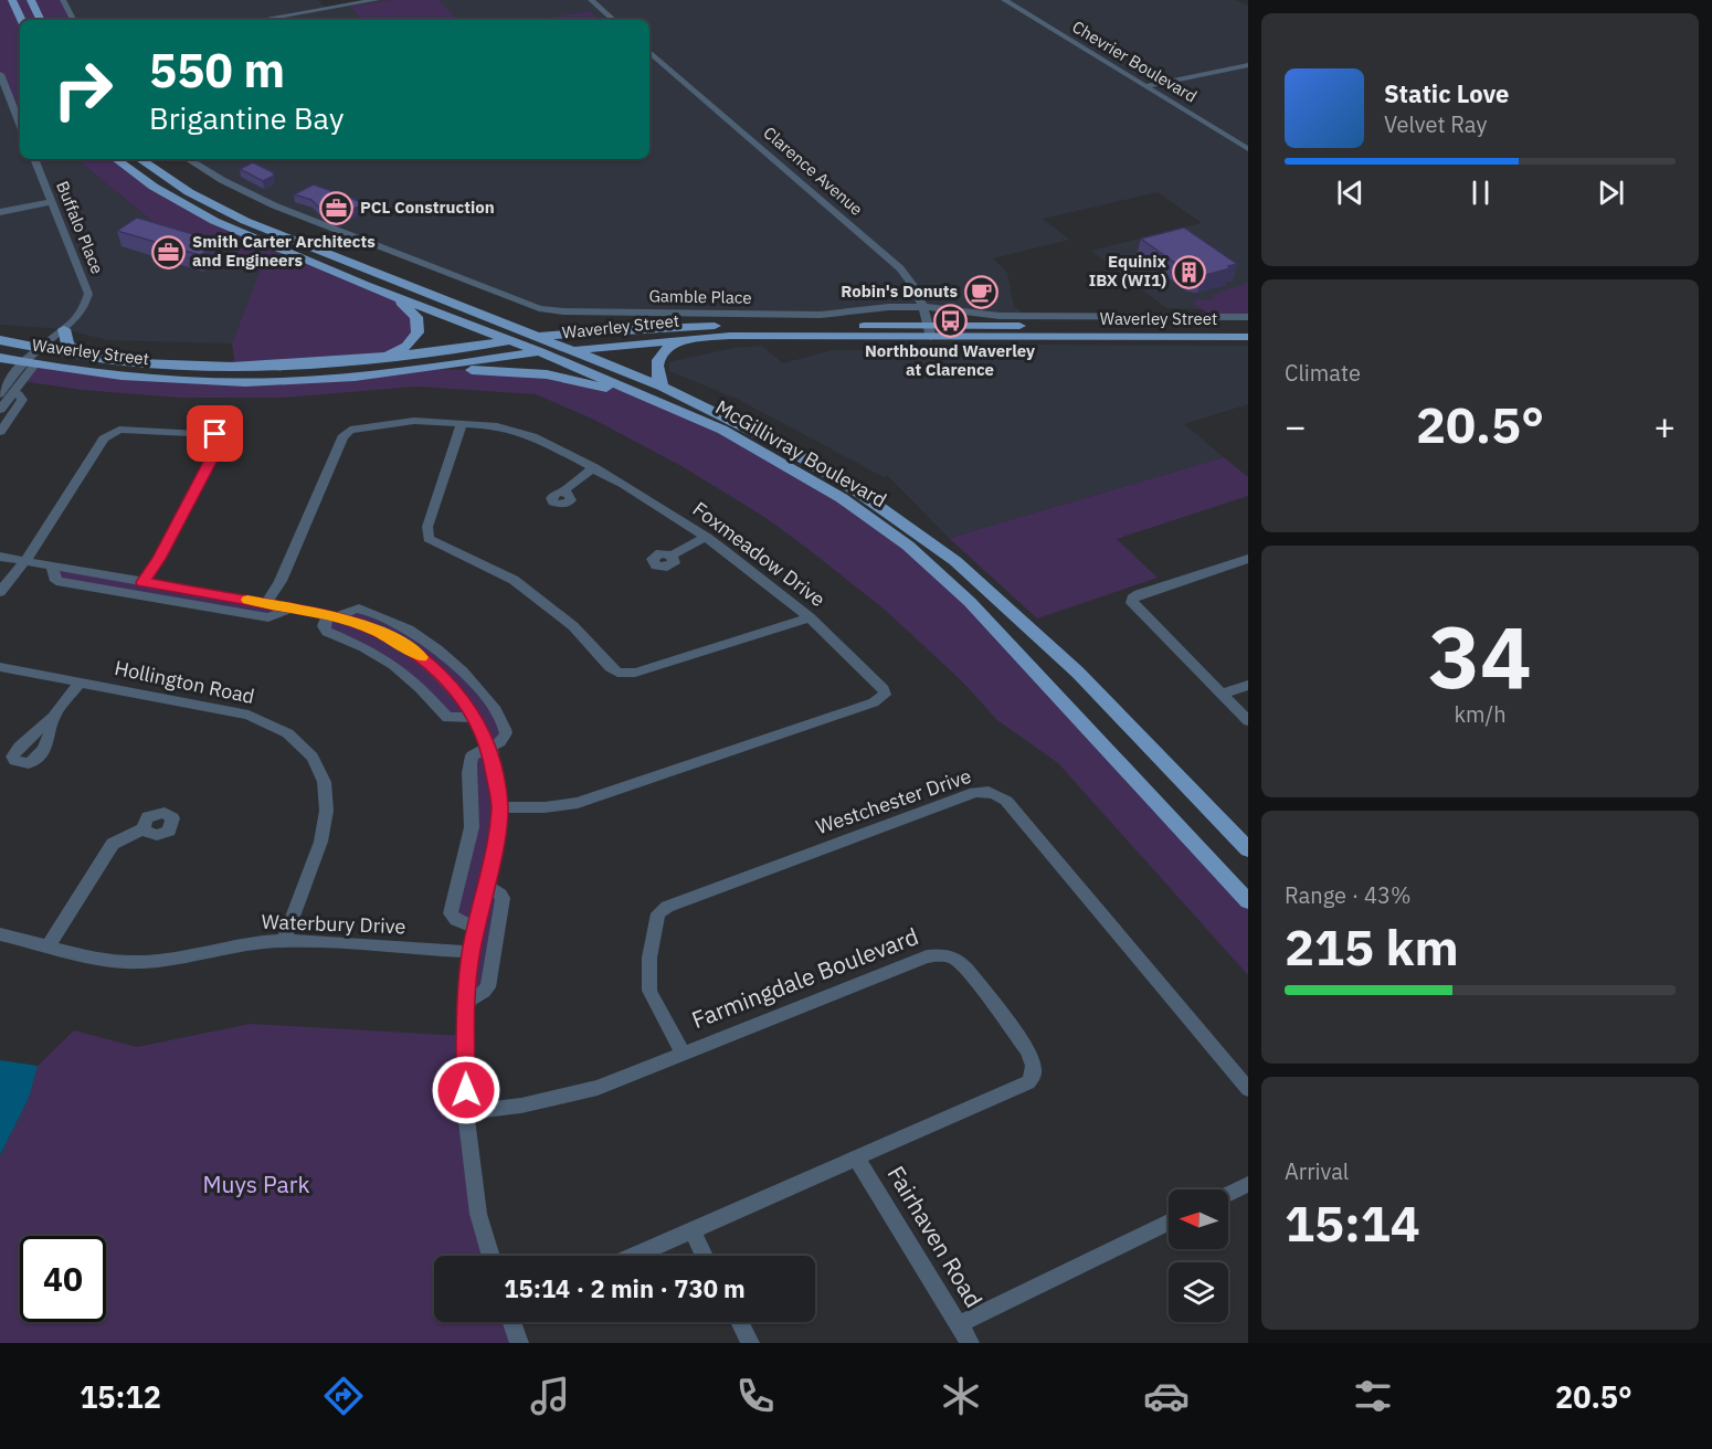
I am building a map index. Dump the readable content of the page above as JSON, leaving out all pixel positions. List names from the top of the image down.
{
  "streets": {
    "main road": ["Waverley Street", "McGillivray Boulevard"],
    "street": [
      "Chevrier Boulevard",
      "Clarence Avenue",
      "Buffalo Place",
      "Gamble Place",
      "Foxmeadow Drive",
      "Hollington Road",
      "Westchester Drive",
      "Waterbury Drive",
      "Farmingdale Boulevard",
      "Fairhaven Road"
    ]
  },
  "crossings": [
    ["Clarence Avenue", "Gamble Place"],
    ["Clarence Avenue", "Waverley Street"],
    ["Buffalo Place", "Waverley Street"],
    ["Waverley Street", "McGillivray Boulevard"],
    ["Hollington Road", "Waterbury Drive"],
    ["Westchester Drive", "Farmingdale Boulevard"],
    ["Farmingdale Boulevard", "Fairhaven Road"]
  ],
  "parks": ["Muys Park"],
  "places": {
    "office": ["PCL Construction", "Smith Carter Architects and Engineers"],
    "building": ["Equinix IBX (WI1)"],
    "cafe": ["Robin's Donuts"],
    "bus stop": ["Northbound Waverley at Clarence"]
  },
  "north": "left",
  "page": {
    "turn": ["550 m", "Brigantine Bay"],
    "song": ["Static Love", "Velvet Ray"],
    "tile": [
      "Climate",
      ["34", "km/h"],
      ["Range · 43%", "215 km"],
      ["Arrival", "15:14"]
    ],
    "heat": ["−", "20.5°", "+"],
    "limit": "40",
    "trip": "15:14 · 2 min · 730 m",
    "tabs": ["15:12", "20.5°"]
  }
}
